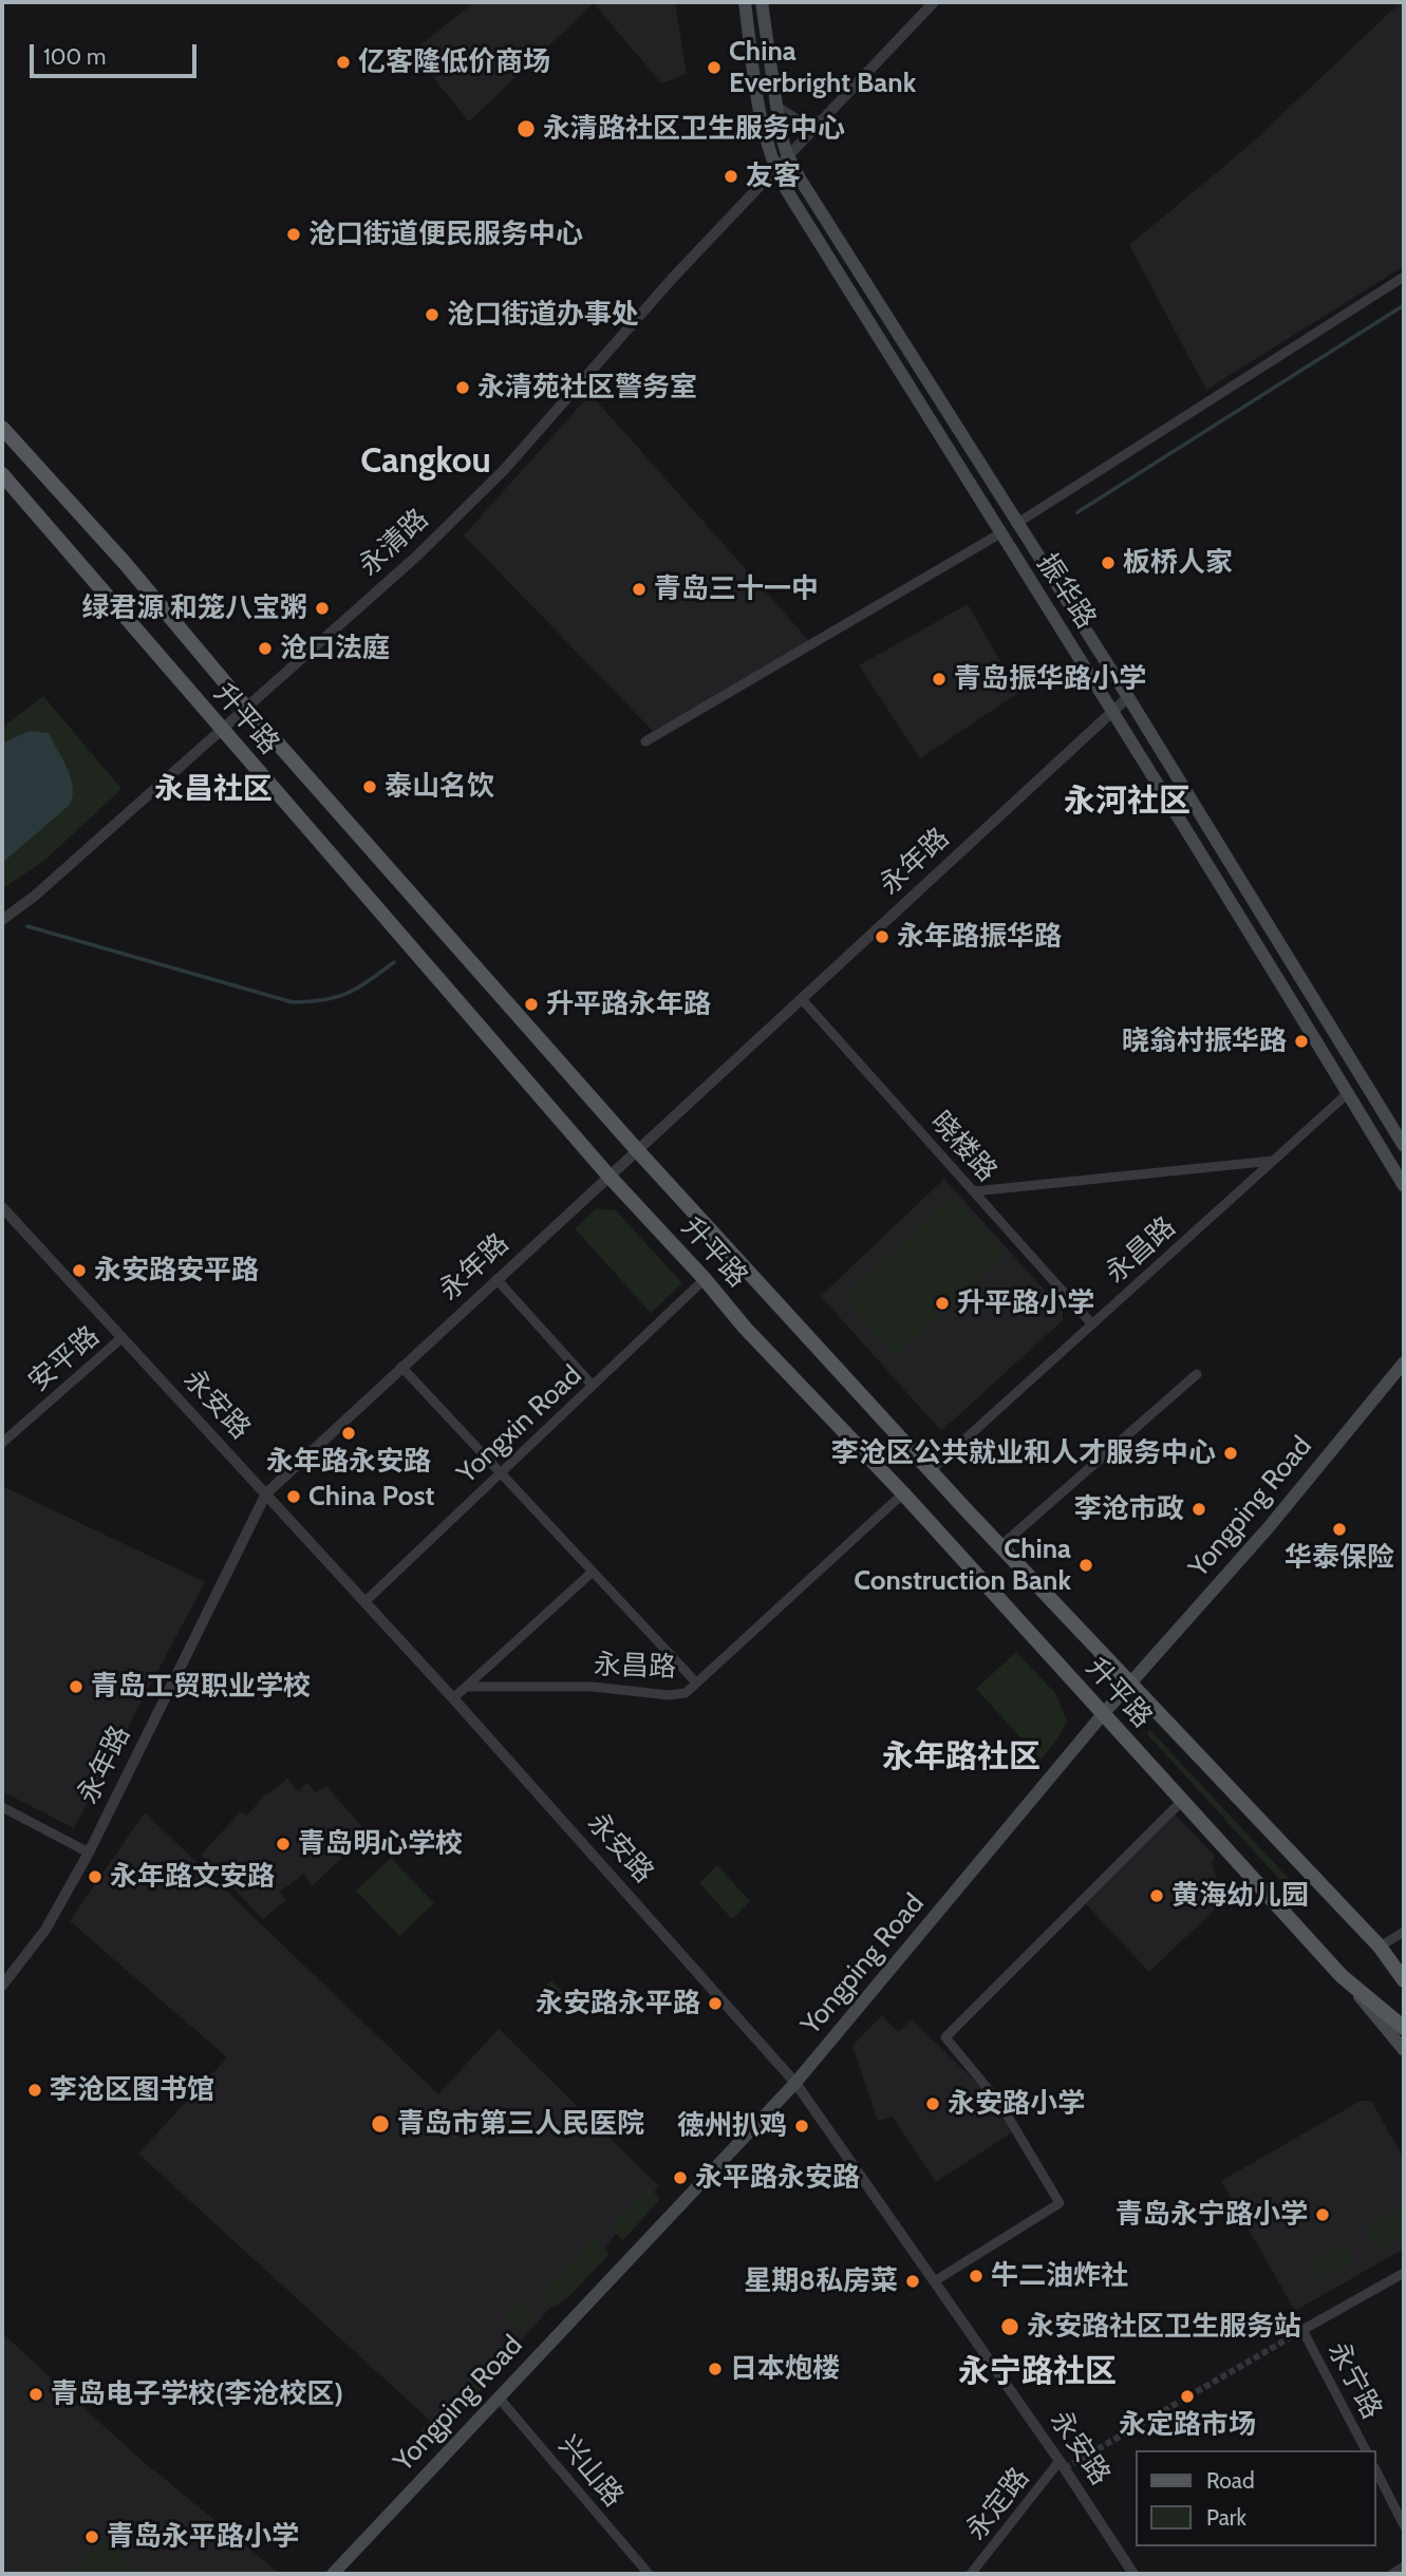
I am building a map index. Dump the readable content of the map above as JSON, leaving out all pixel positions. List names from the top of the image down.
{
  "streets": {
    "main road": ["振华路", "升平路", "Yongping Road"],
    "street": [
      "永清路",
      "永年路",
      "晓楼路",
      "永昌路",
      "安平路",
      "永安路",
      "Yongxin Road",
      "永宁路",
      "兴山路",
      "永定路"
    ]
  },
  "crossings": [
    ["永清路", "振华路"],
    ["永清路", "升平路"],
    ["振华路", "永年路"],
    ["振华路", "永昌路"],
    ["升平路", "永年路"],
    ["升平路", "永昌路"],
    ["升平路", "Yongxin Road"],
    ["升平路", "Yongping Road"],
    ["永年路", "晓楼路"],
    ["永年路", "永安路"],
    ["晓楼路", "永昌路"],
    ["安平路", "永安路"],
    ["永安路", "Yongxin Road"],
    ["永安路", "Yongping Road"],
    ["永安路", "永定路"],
    ["Yongping Road", "兴山路"]
  ],
  "districts": [
    "Cangkou",
    "永昌社区",
    "永河社区",
    "永年路社区",
    "永宁路社区"
  ],
  "places": [
    "亿客隆低价商场",
    "China Everbright Bank",
    "永清路社区卫生服务中心",
    "友客",
    "沧口街道便民服务中心",
    "沧口街道办事处",
    "永清苑社区警务室",
    "板桥人家",
    "青岛三十一中",
    "绿君源 和笼八宝粥",
    "沧口法庭",
    "青岛振华路小学",
    "泰山名饮",
    "永年路振华路",
    "升平路永年路",
    "晓翁村振华路",
    "永安路安平路",
    "升平路小学",
    "永年路永安路",
    "李沧区公共就业和人才服务中心",
    "China Post",
    "李沧市政",
    "华泰保险",
    "China Construction Bank",
    "青岛工贸职业学校",
    "青岛明心学校",
    "永年路文安路",
    "黄海幼儿园",
    "永安路永平路",
    "李沧区图书馆",
    "永安路小学",
    "青岛市第三人民医院",
    "徳州扒鸡",
    "永平路永安路",
    "青岛永宁路小学",
    "牛二油炸社",
    "星期8私房菜",
    "永安路社区卫生服务站",
    "日本炮楼",
    "青岛电子学校(李沧校区)",
    "永定路市场",
    "青岛永平路小学"
  ],
  "legend": ["Road", "Park"],
  "scale_bar": "100 m"
}
